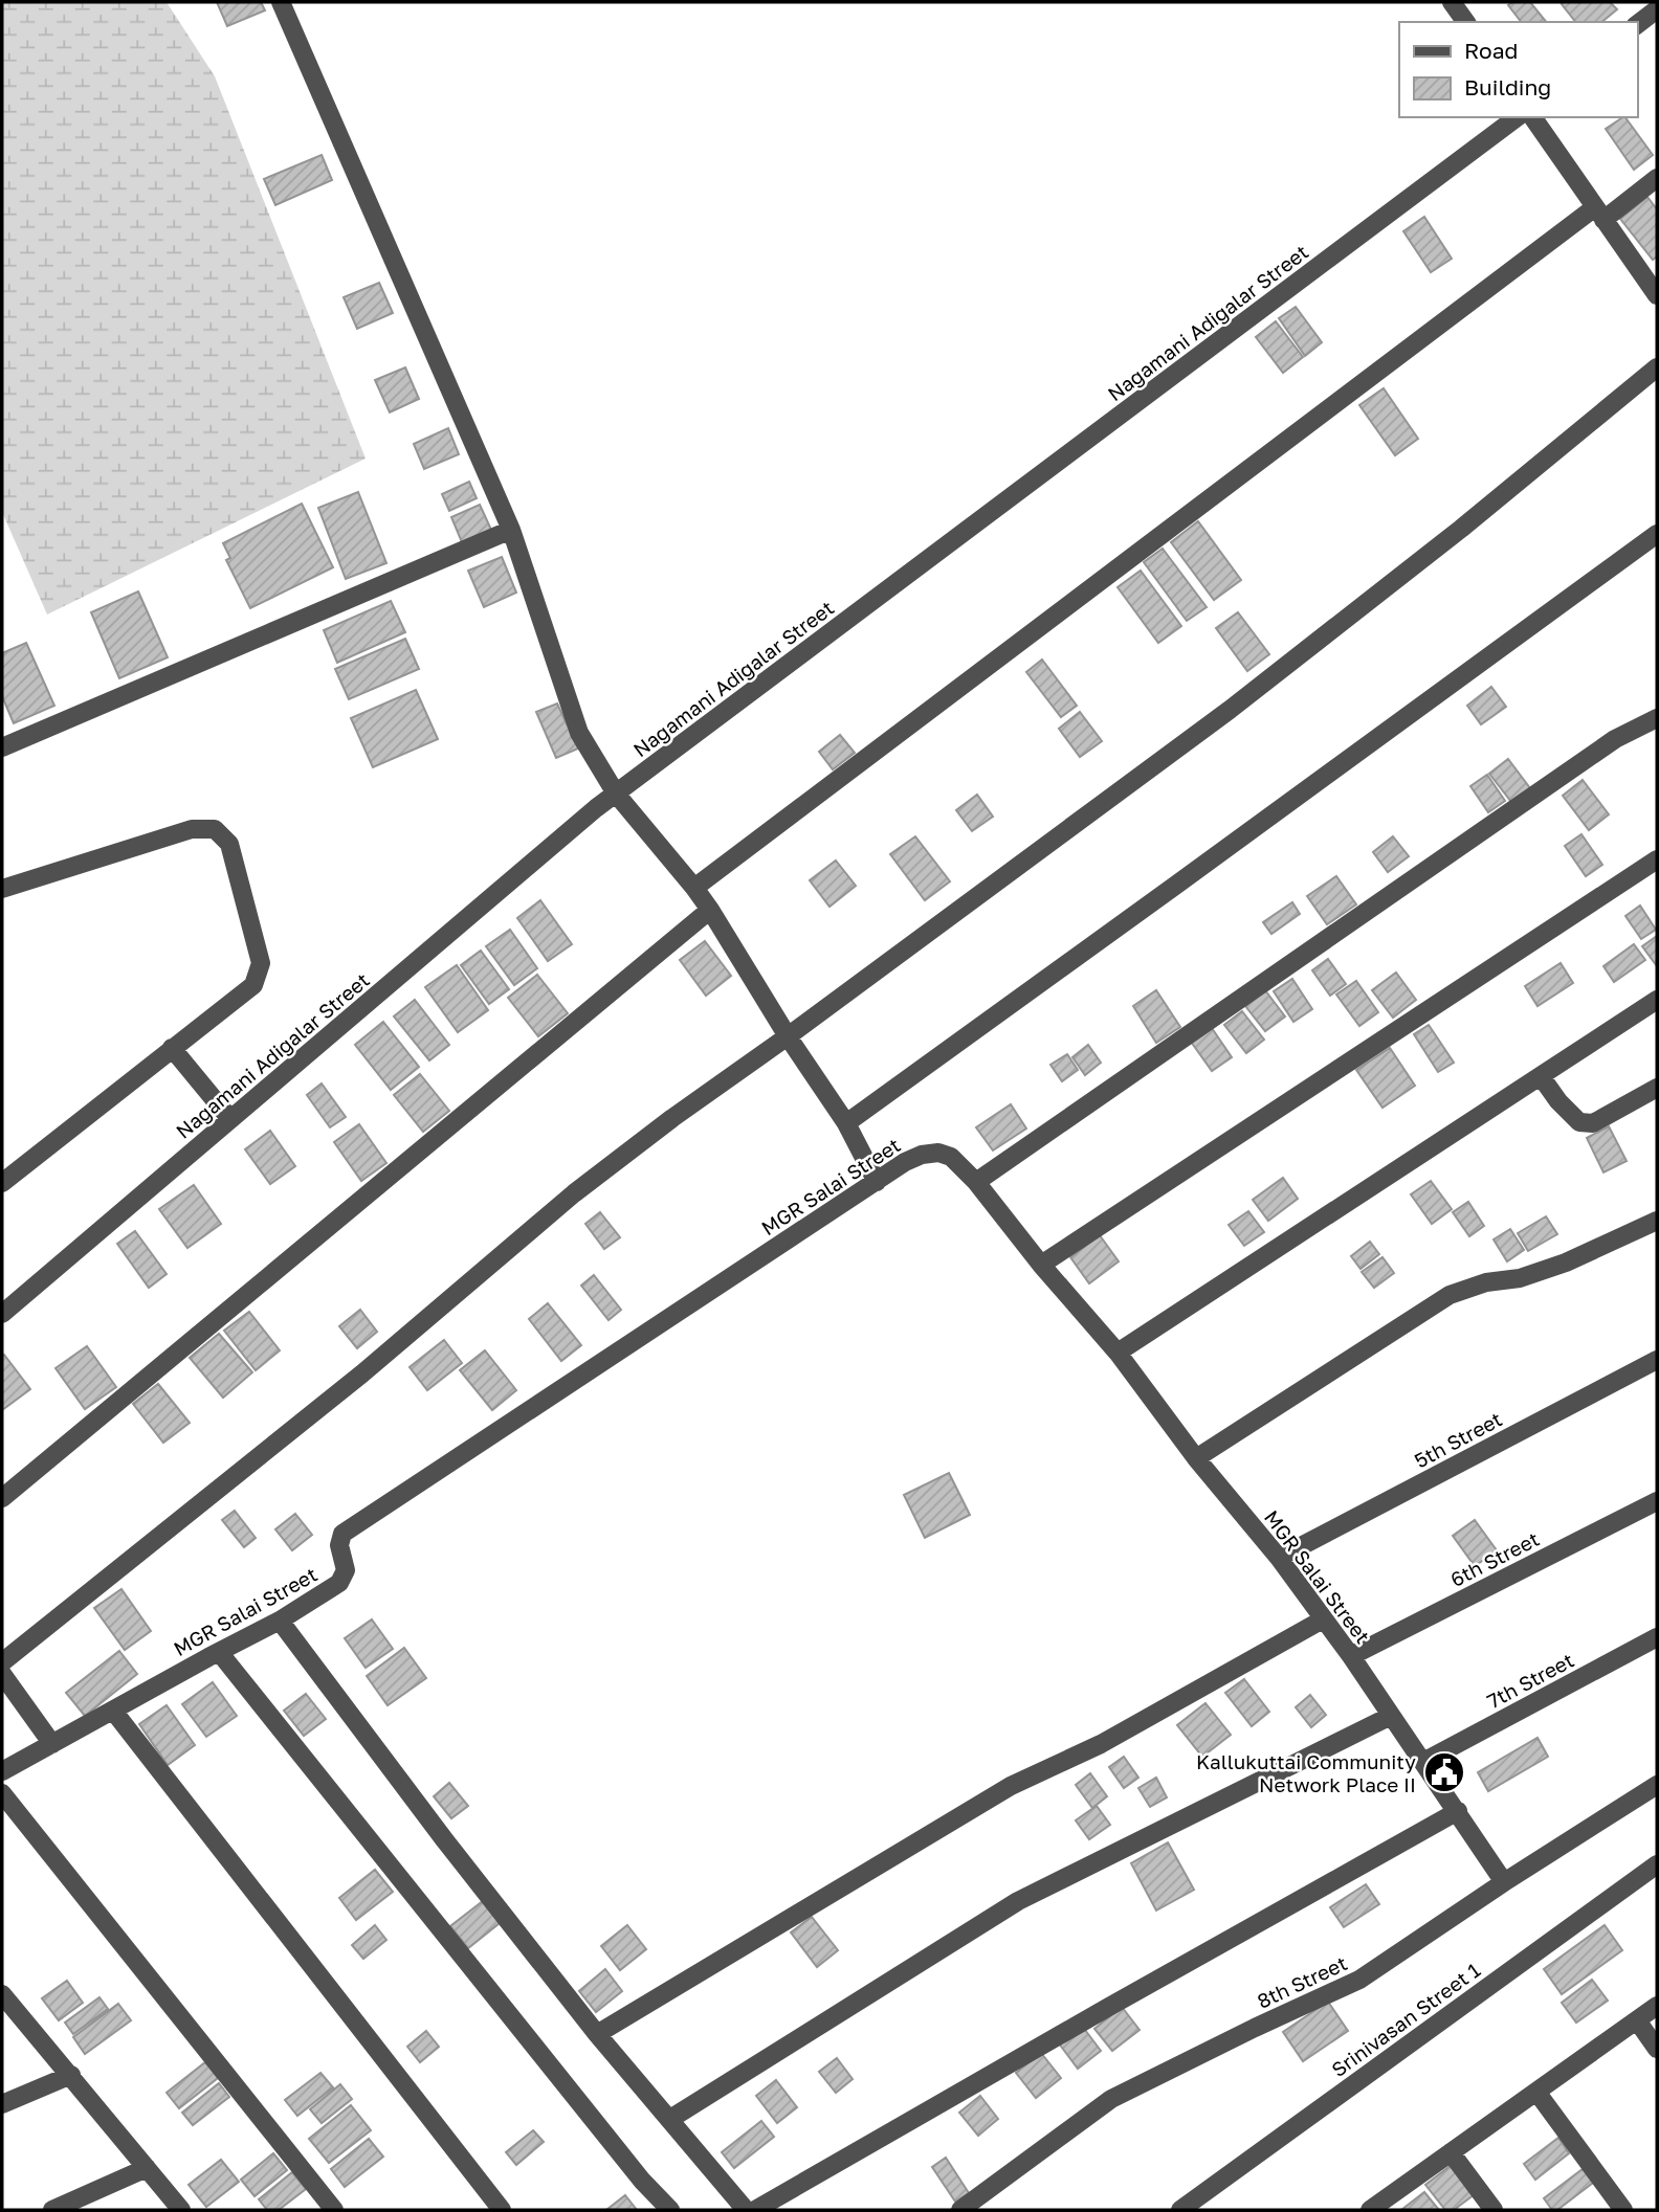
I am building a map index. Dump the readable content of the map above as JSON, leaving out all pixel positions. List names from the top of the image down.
{
  "streets": {
    "street": [
      "Nagamani Adigalar Street",
      "MGR Salai Street",
      "5th Street",
      "6th Street",
      "7th Street",
      "8th Street",
      "Srinivasan Street 1"
    ]
  },
  "crossings": [
    ["MGR Salai Street", "5th Street"],
    ["MGR Salai Street", "6th Street"],
    ["MGR Salai Street", "7th Street"],
    ["MGR Salai Street", "8th Street"]
  ],
  "places": {
    "public building": ["Kallukuttai Community Network Place II"]
  },
  "legend": ["Road", "Building"]
}
